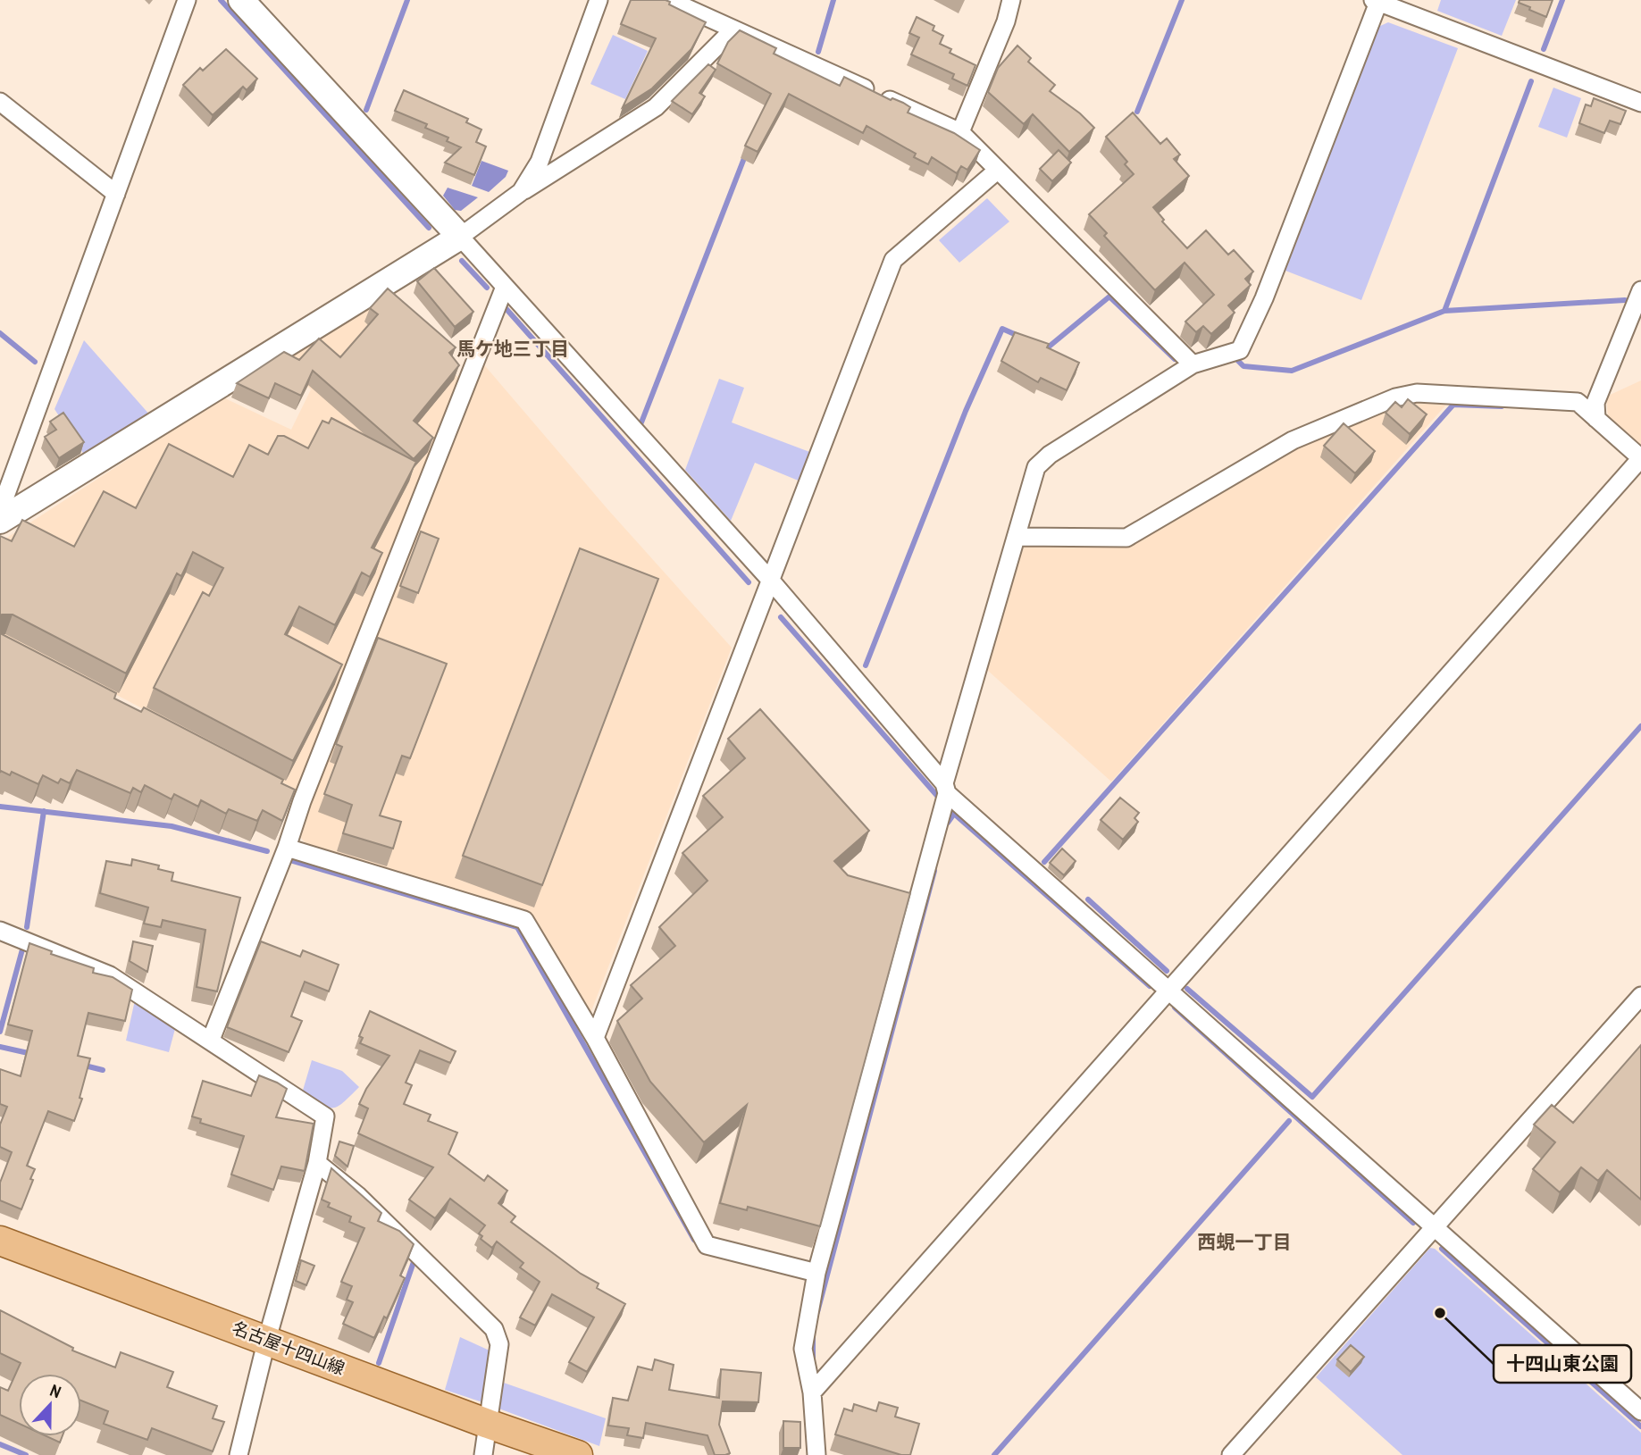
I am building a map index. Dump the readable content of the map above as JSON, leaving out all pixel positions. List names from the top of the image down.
{
  "streets": {
    "main road": ["名古屋十四山線"]
  },
  "districts": ["馬ケ地三丁目", "西蜆一丁目"],
  "places": ["十四山東公園"],
  "north": "top"
}
